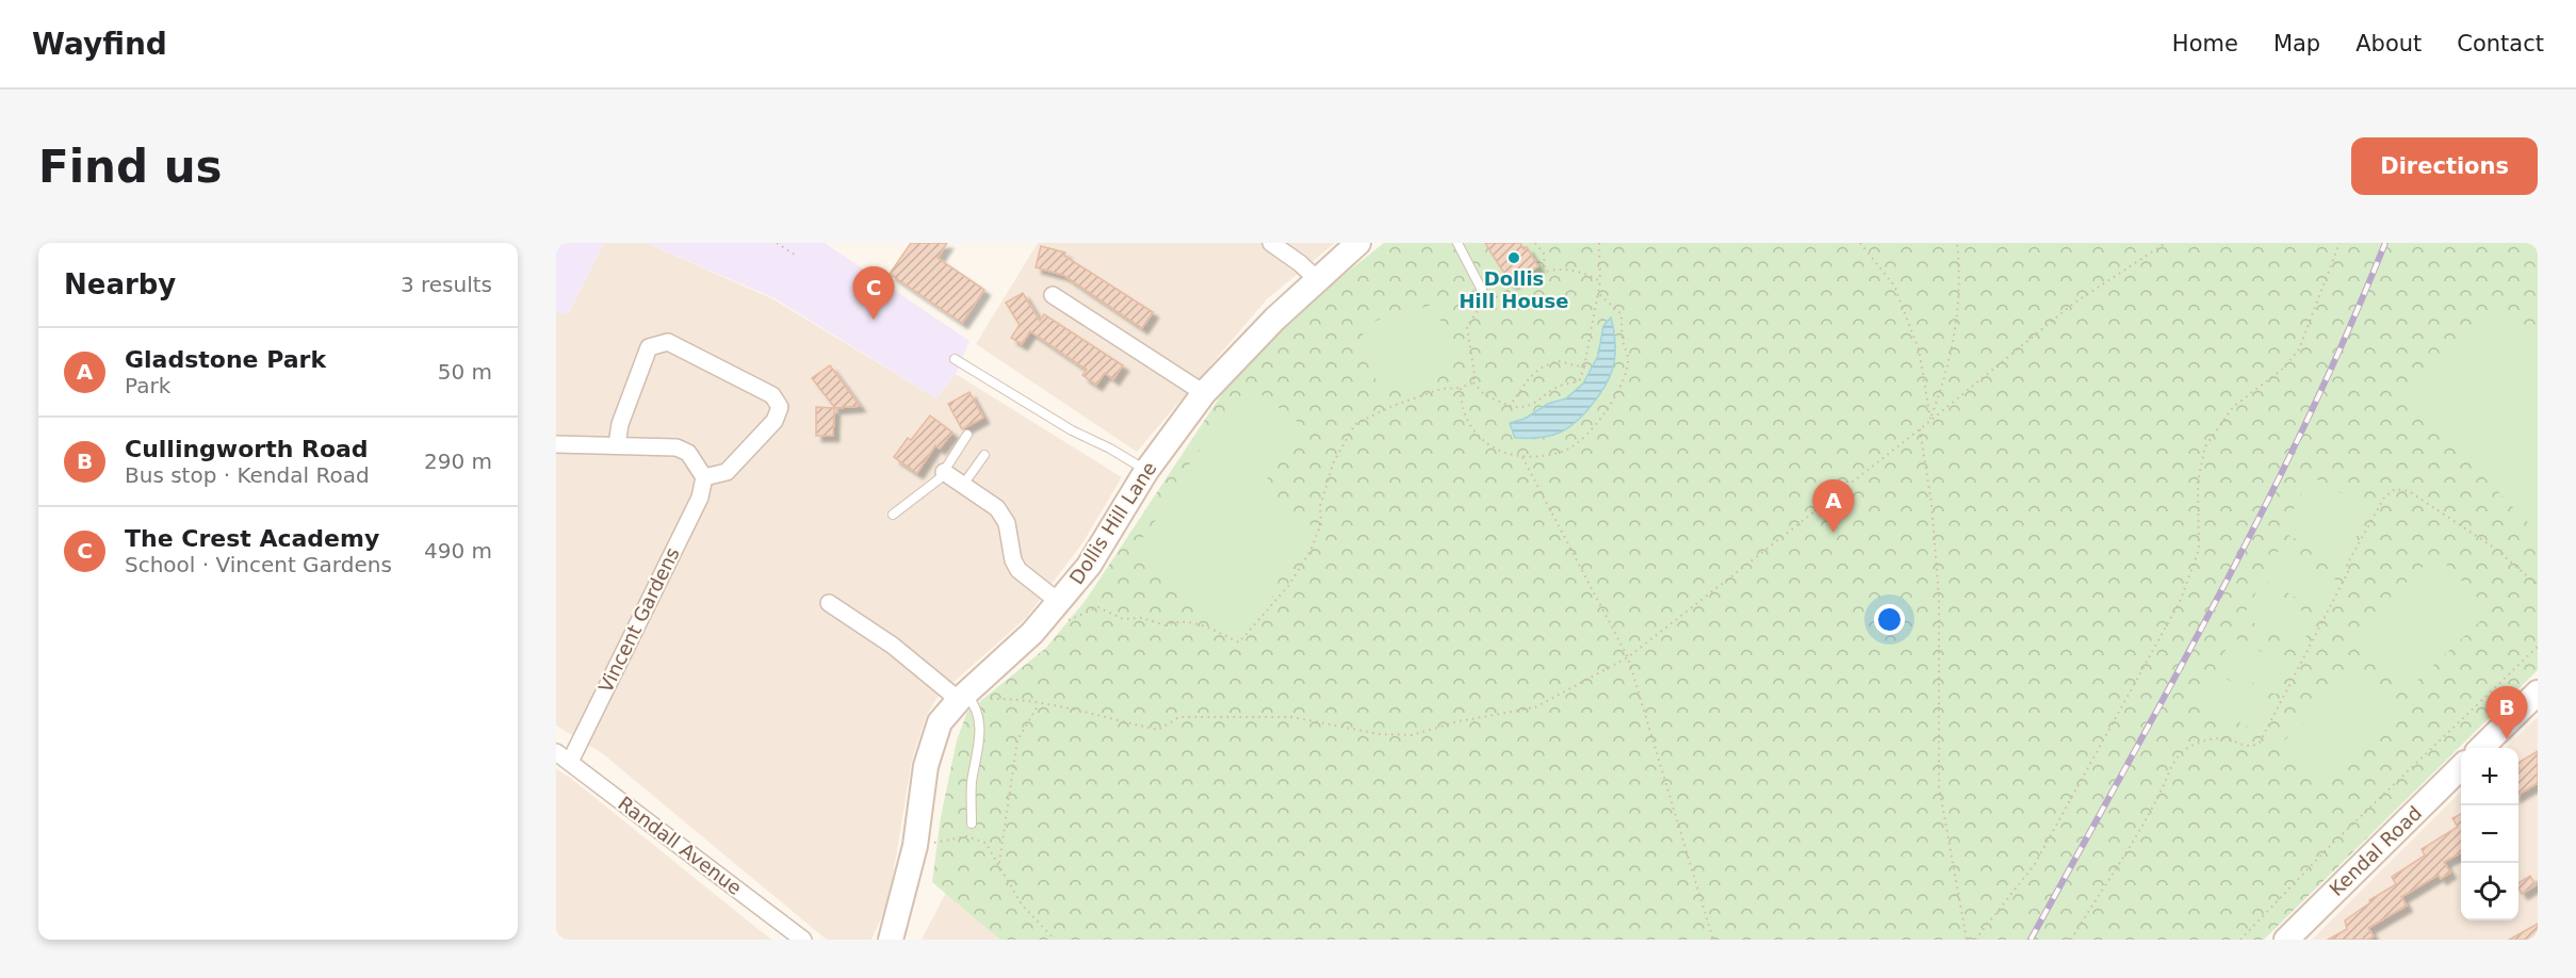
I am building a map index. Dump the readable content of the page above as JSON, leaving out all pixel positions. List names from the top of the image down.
{
  "streets": {
    "street": [
      "Dollis Hill Lane",
      "Vincent Gardens",
      "Randall Avenue",
      "Kendal Road"
    ]
  },
  "crossings": [
    ["Vincent Gardens", "Randall Avenue"]
  ],
  "places": ["Dollis Hill House"],
  "page": {
    "header": "Wayfind",
    "nav": [
      "Home",
      "Map",
      "About",
      "Contact"
    ],
    "buttons": "Directions",
    "title": "Find us",
    "heading": ["Nearby", "3 results"],
    "pins": ["C", "A", "B"],
    "list": [
      {
        "mark": "A",
        "name": "Gladstone Park",
        "note": "Park",
        "value": "50 m"
      },
      {
        "mark": "B",
        "name": "Cullingworth Road",
        "note": "Bus stop · Kendal Road",
        "value": "290 m"
      },
      {
        "mark": "C",
        "name": "The Crest Academy",
        "note": "School · Vincent Gardens",
        "value": "490 m"
      }
    ],
    "map_buttons": ["+", "−"]
  }
}
